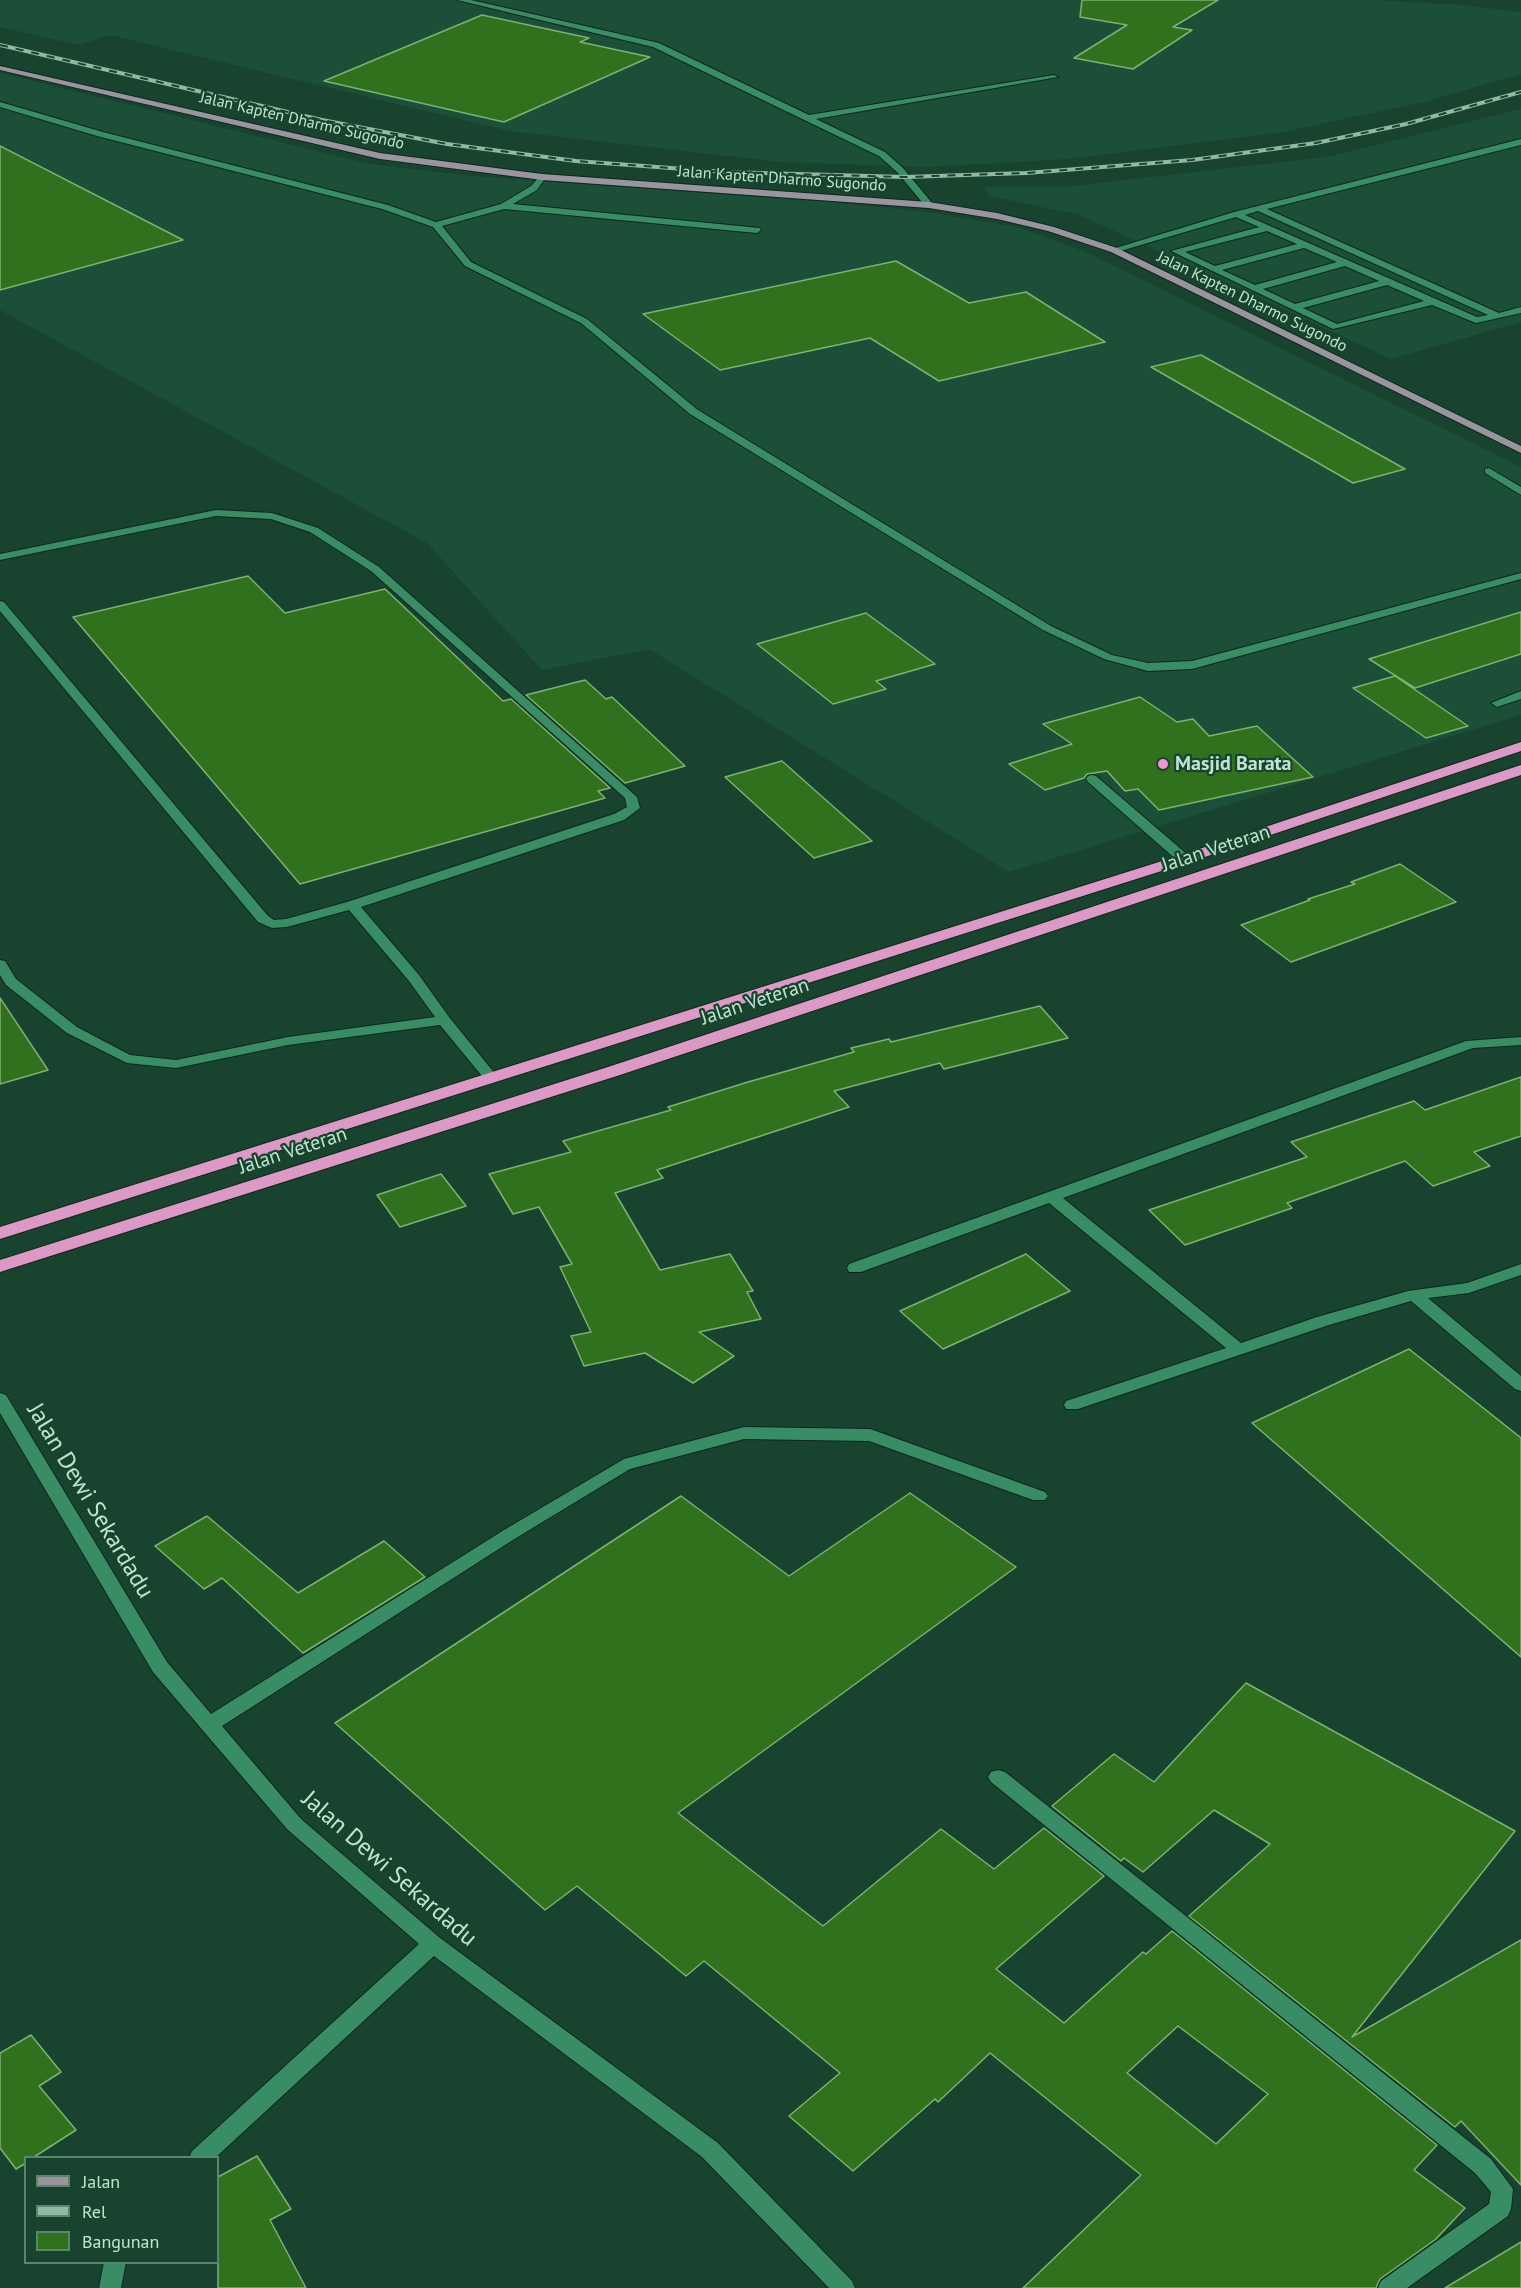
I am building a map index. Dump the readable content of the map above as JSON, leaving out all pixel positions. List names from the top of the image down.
{
  "streets": {
    "highway": ["Jalan Veteran"],
    "main road": ["Jalan Kapten Dharmo Sugondo"],
    "street": ["Jalan Dewi Sekardadu"]
  },
  "places": ["Masjid Barata"],
  "legend": ["Jalan", "Rel", "Bangunan"]
}
